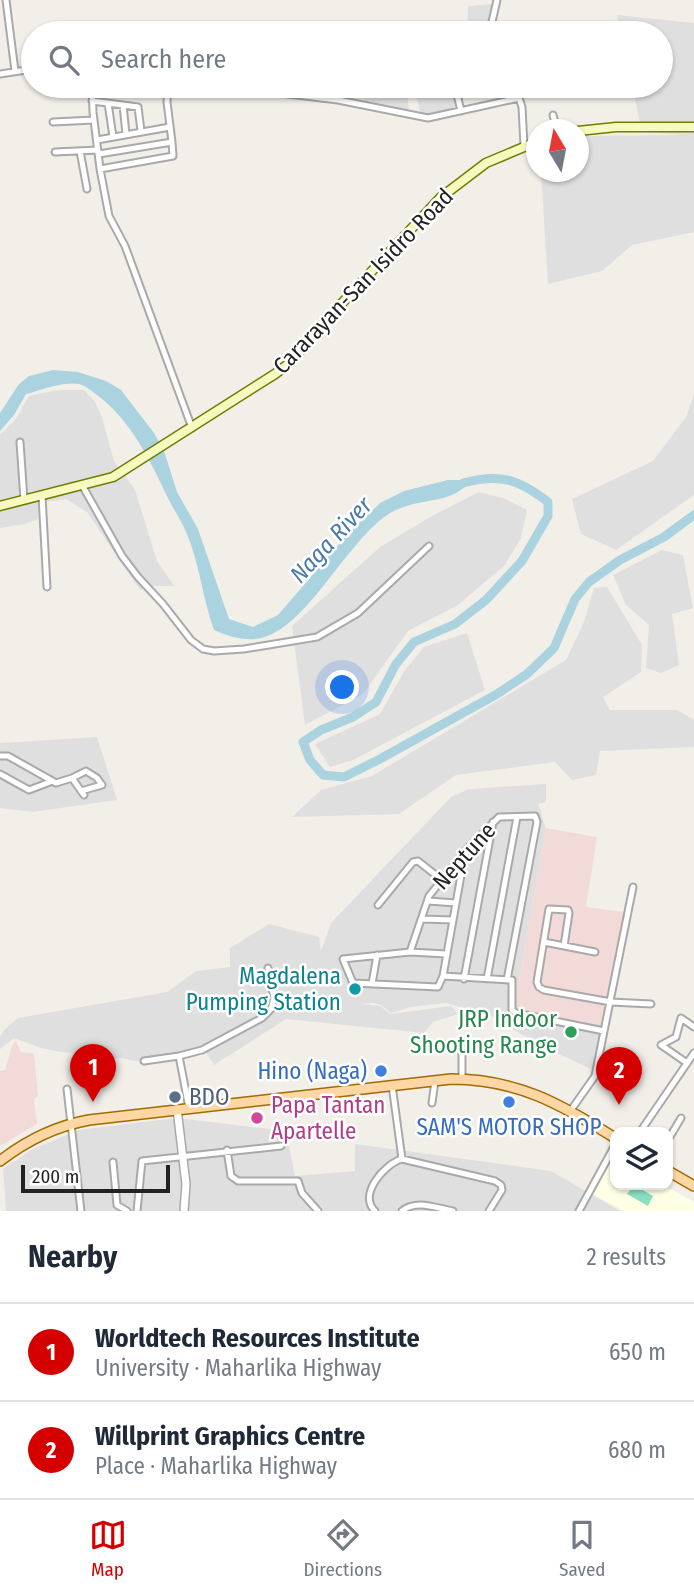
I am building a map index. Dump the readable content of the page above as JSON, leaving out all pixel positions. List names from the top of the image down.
{
  "streets": {
    "main road": ["Cararayan-San Isidro Road"],
    "street": ["Neptune"]
  },
  "water": ["Naga River"],
  "places": [
    "Magdalena Pumping Station",
    "JRP Indoor Shooting Range",
    "Hino (Naga)",
    "BDO",
    "SAM'S MOTOR SHOP",
    "Papa Tantan Apartelle"
  ],
  "scale_bar": "200 m",
  "north": "top",
  "page": {
    "search": "Search here",
    "pins": ["1", "2"],
    "scale": "200 m",
    "heading": ["Nearby", "2 results"],
    "list": [
      {
        "mark": "1",
        "name": "Worldtech Resources Institute",
        "note": "University · Maharlika Highway",
        "value": "650 m"
      },
      {
        "mark": "2",
        "name": "Willprint Graphics Centre",
        "note": "Place · Maharlika Highway",
        "value": "680 m"
      }
    ],
    "nav": ["Map", "Directions", "Saved"]
  }
}
